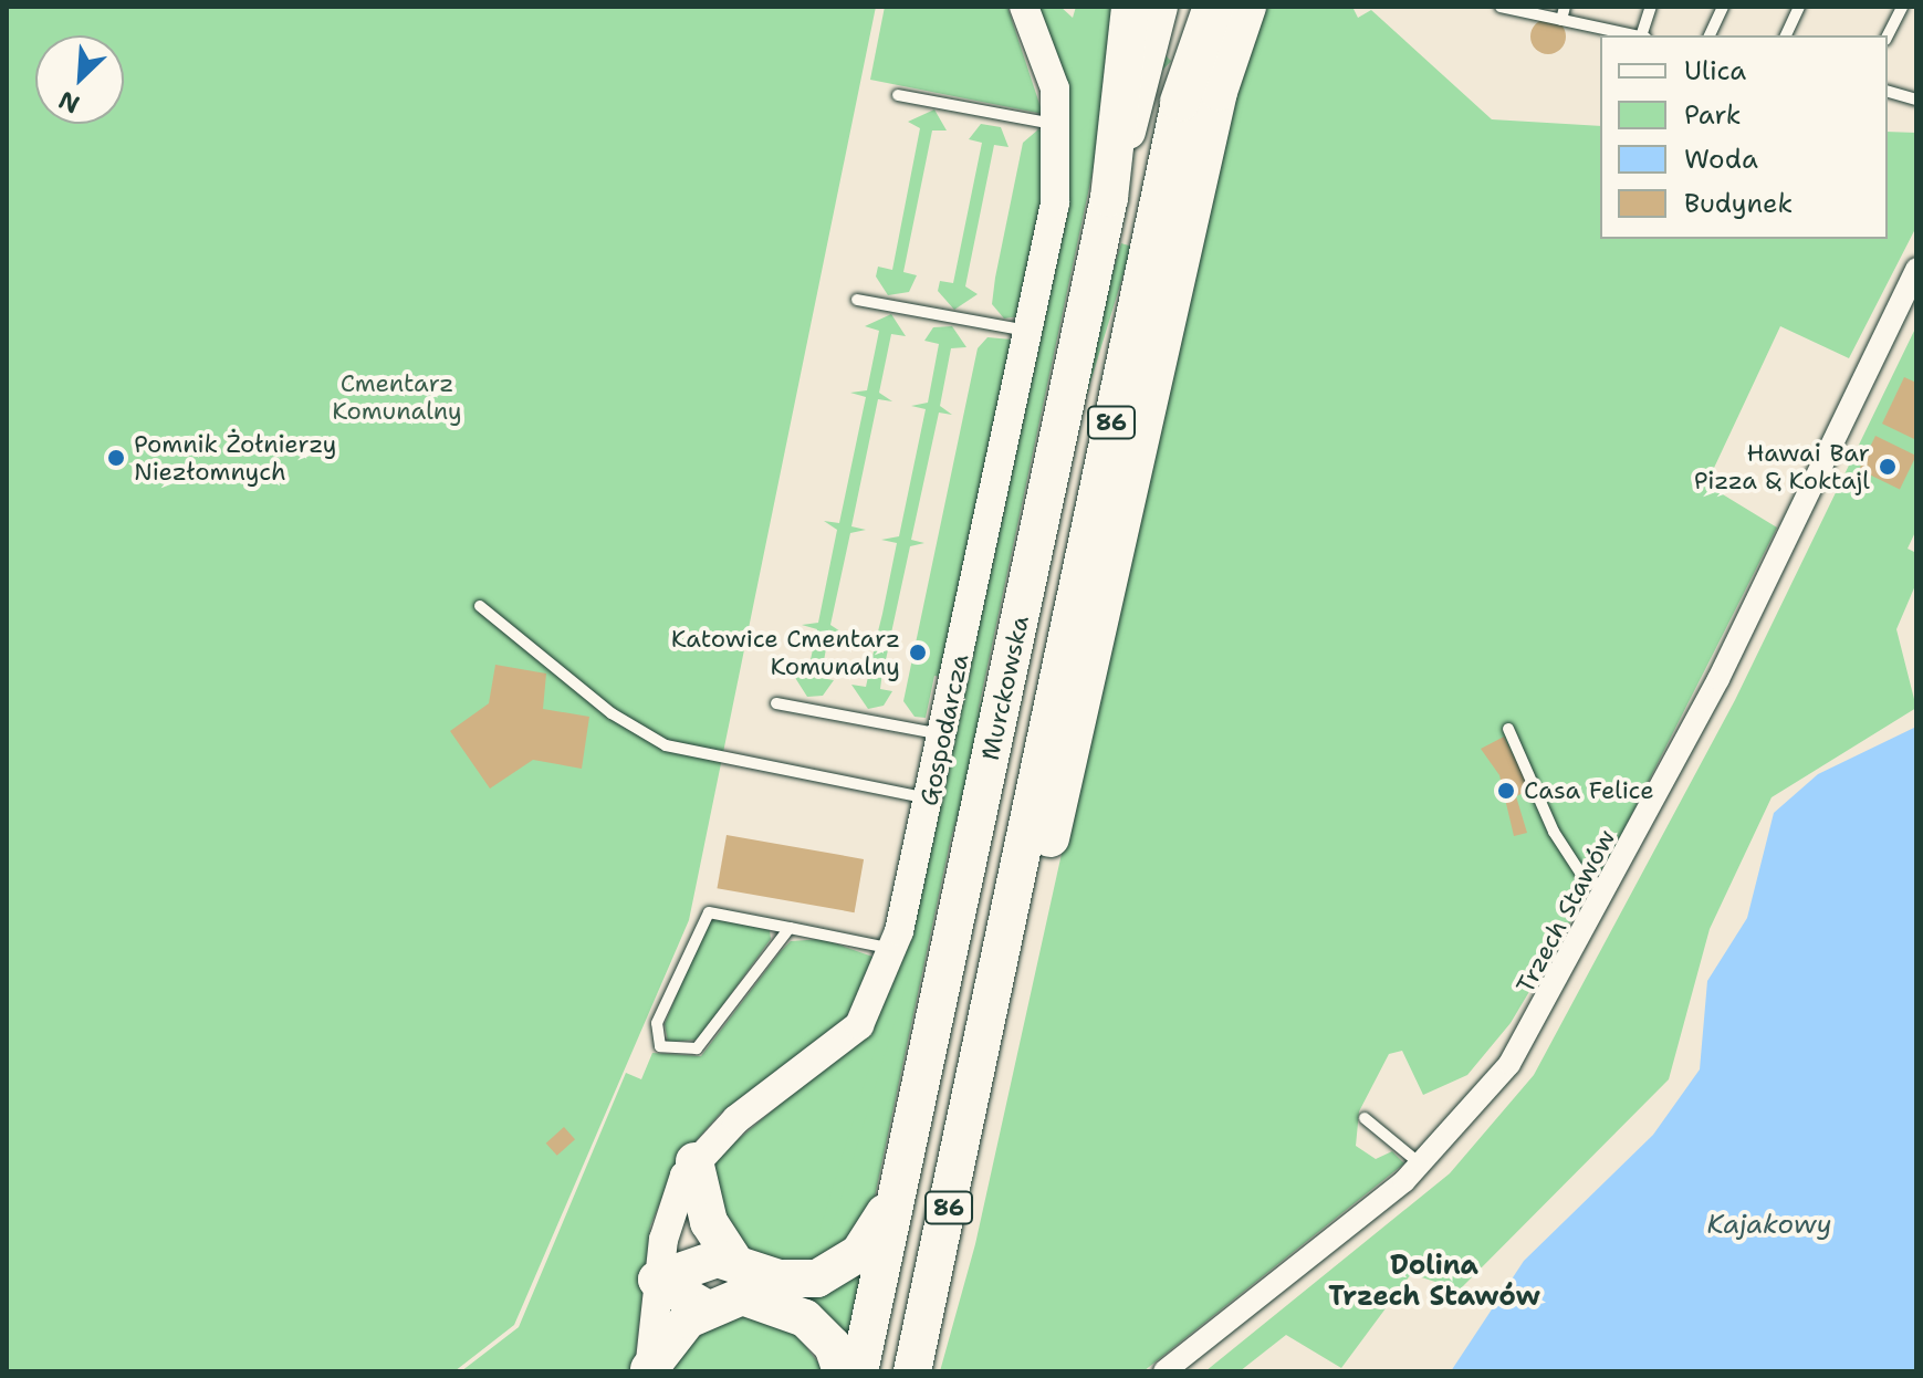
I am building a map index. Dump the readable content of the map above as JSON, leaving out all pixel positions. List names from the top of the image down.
{
  "streets": {
    "highway": ["86", "Murckowska"],
    "street": ["Gospodarcza", "Trzech Stawów"]
  },
  "districts": ["Dolina Trzech Stawów"],
  "water": ["Kajakowy"],
  "parks": ["Cmentarz Komunalny"],
  "places": [
    "Pomnik Żołnierzy Niezłomnych",
    "Hawai Bar Pizza & Koktajl",
    "Katowice Cmentarz Komunalny",
    "Casa Felice"
  ],
  "legend": [
    "Ulica",
    "Park",
    "Woda",
    "Budynek"
  ],
  "north": "bottom left"
}
